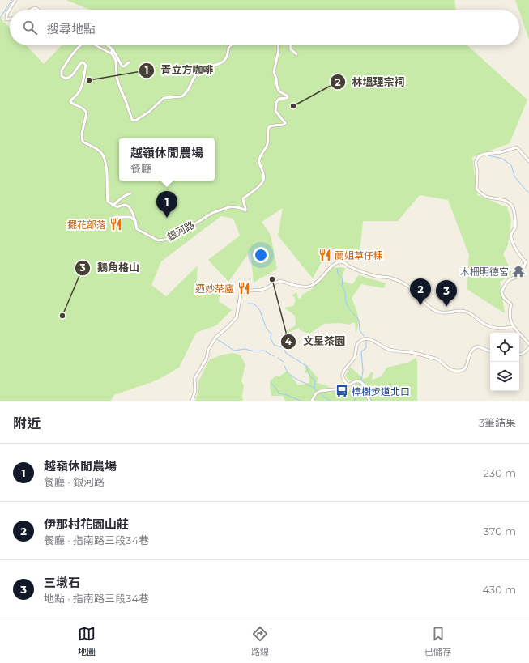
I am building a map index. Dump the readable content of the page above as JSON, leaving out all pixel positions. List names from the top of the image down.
{
  "streets": {
    "street": ["銀河路"]
  },
  "places": {
    "other": [
      "青立方咖啡",
      "林塭理宗祠",
      "文星茶園",
      "鵝角格山"
    ],
    "restaurant": ["擺花部落", "蘭姐草仔粿", "迺妙茶廬"],
    "temple": ["木柵明德宮"],
    "bus stop": ["樟樹步道北口"]
  },
  "page": {
    "search": "搜尋地點",
    "popup": ["越嶺休閒農場", "餐廳"],
    "pins": ["1", "2", "3"],
    "heading": ["附近", "3筆結果"],
    "list": [
      {
        "mark": "1",
        "name": "越嶺休閒農場",
        "note": "餐廳 · 銀河路",
        "value": "230 m"
      },
      {
        "mark": "2",
        "name": "伊那村花園山莊",
        "note": "餐廳 · 指南路三段34巷",
        "value": "370 m"
      },
      {
        "mark": "3",
        "name": "三墩石",
        "note": "地點 · 指南路三段34巷",
        "value": "430 m"
      }
    ],
    "nav": ["地圖", "路線", "已儲存"]
  }
}
